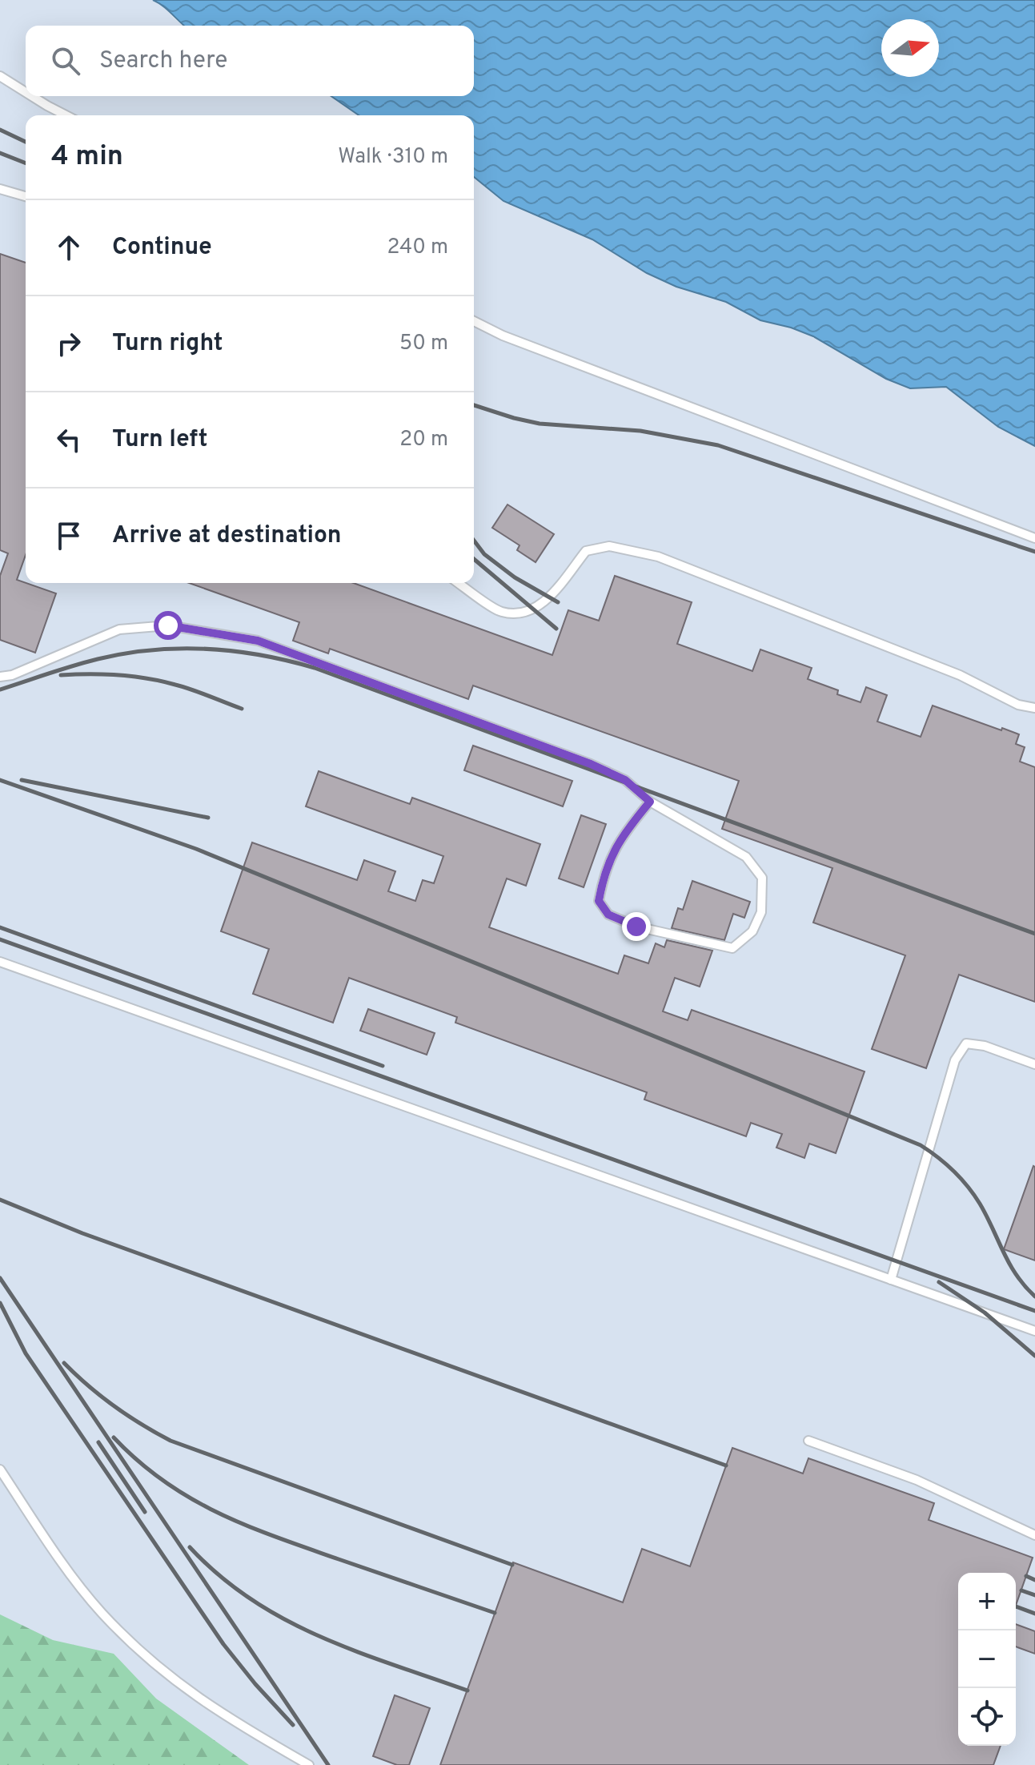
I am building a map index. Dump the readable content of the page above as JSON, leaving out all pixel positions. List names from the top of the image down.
{
  "north": "right",
  "page": {
    "search": "Search here",
    "heading": ["4 min", "Walk · 310 m"],
    "list": [
      ["Continue", "240 m"],
      ["Turn right", "50 m"],
      ["Turn left", "20 m"],
      "Arrive at destination"
    ],
    "map_buttons": ["+", "−"]
  }
}
